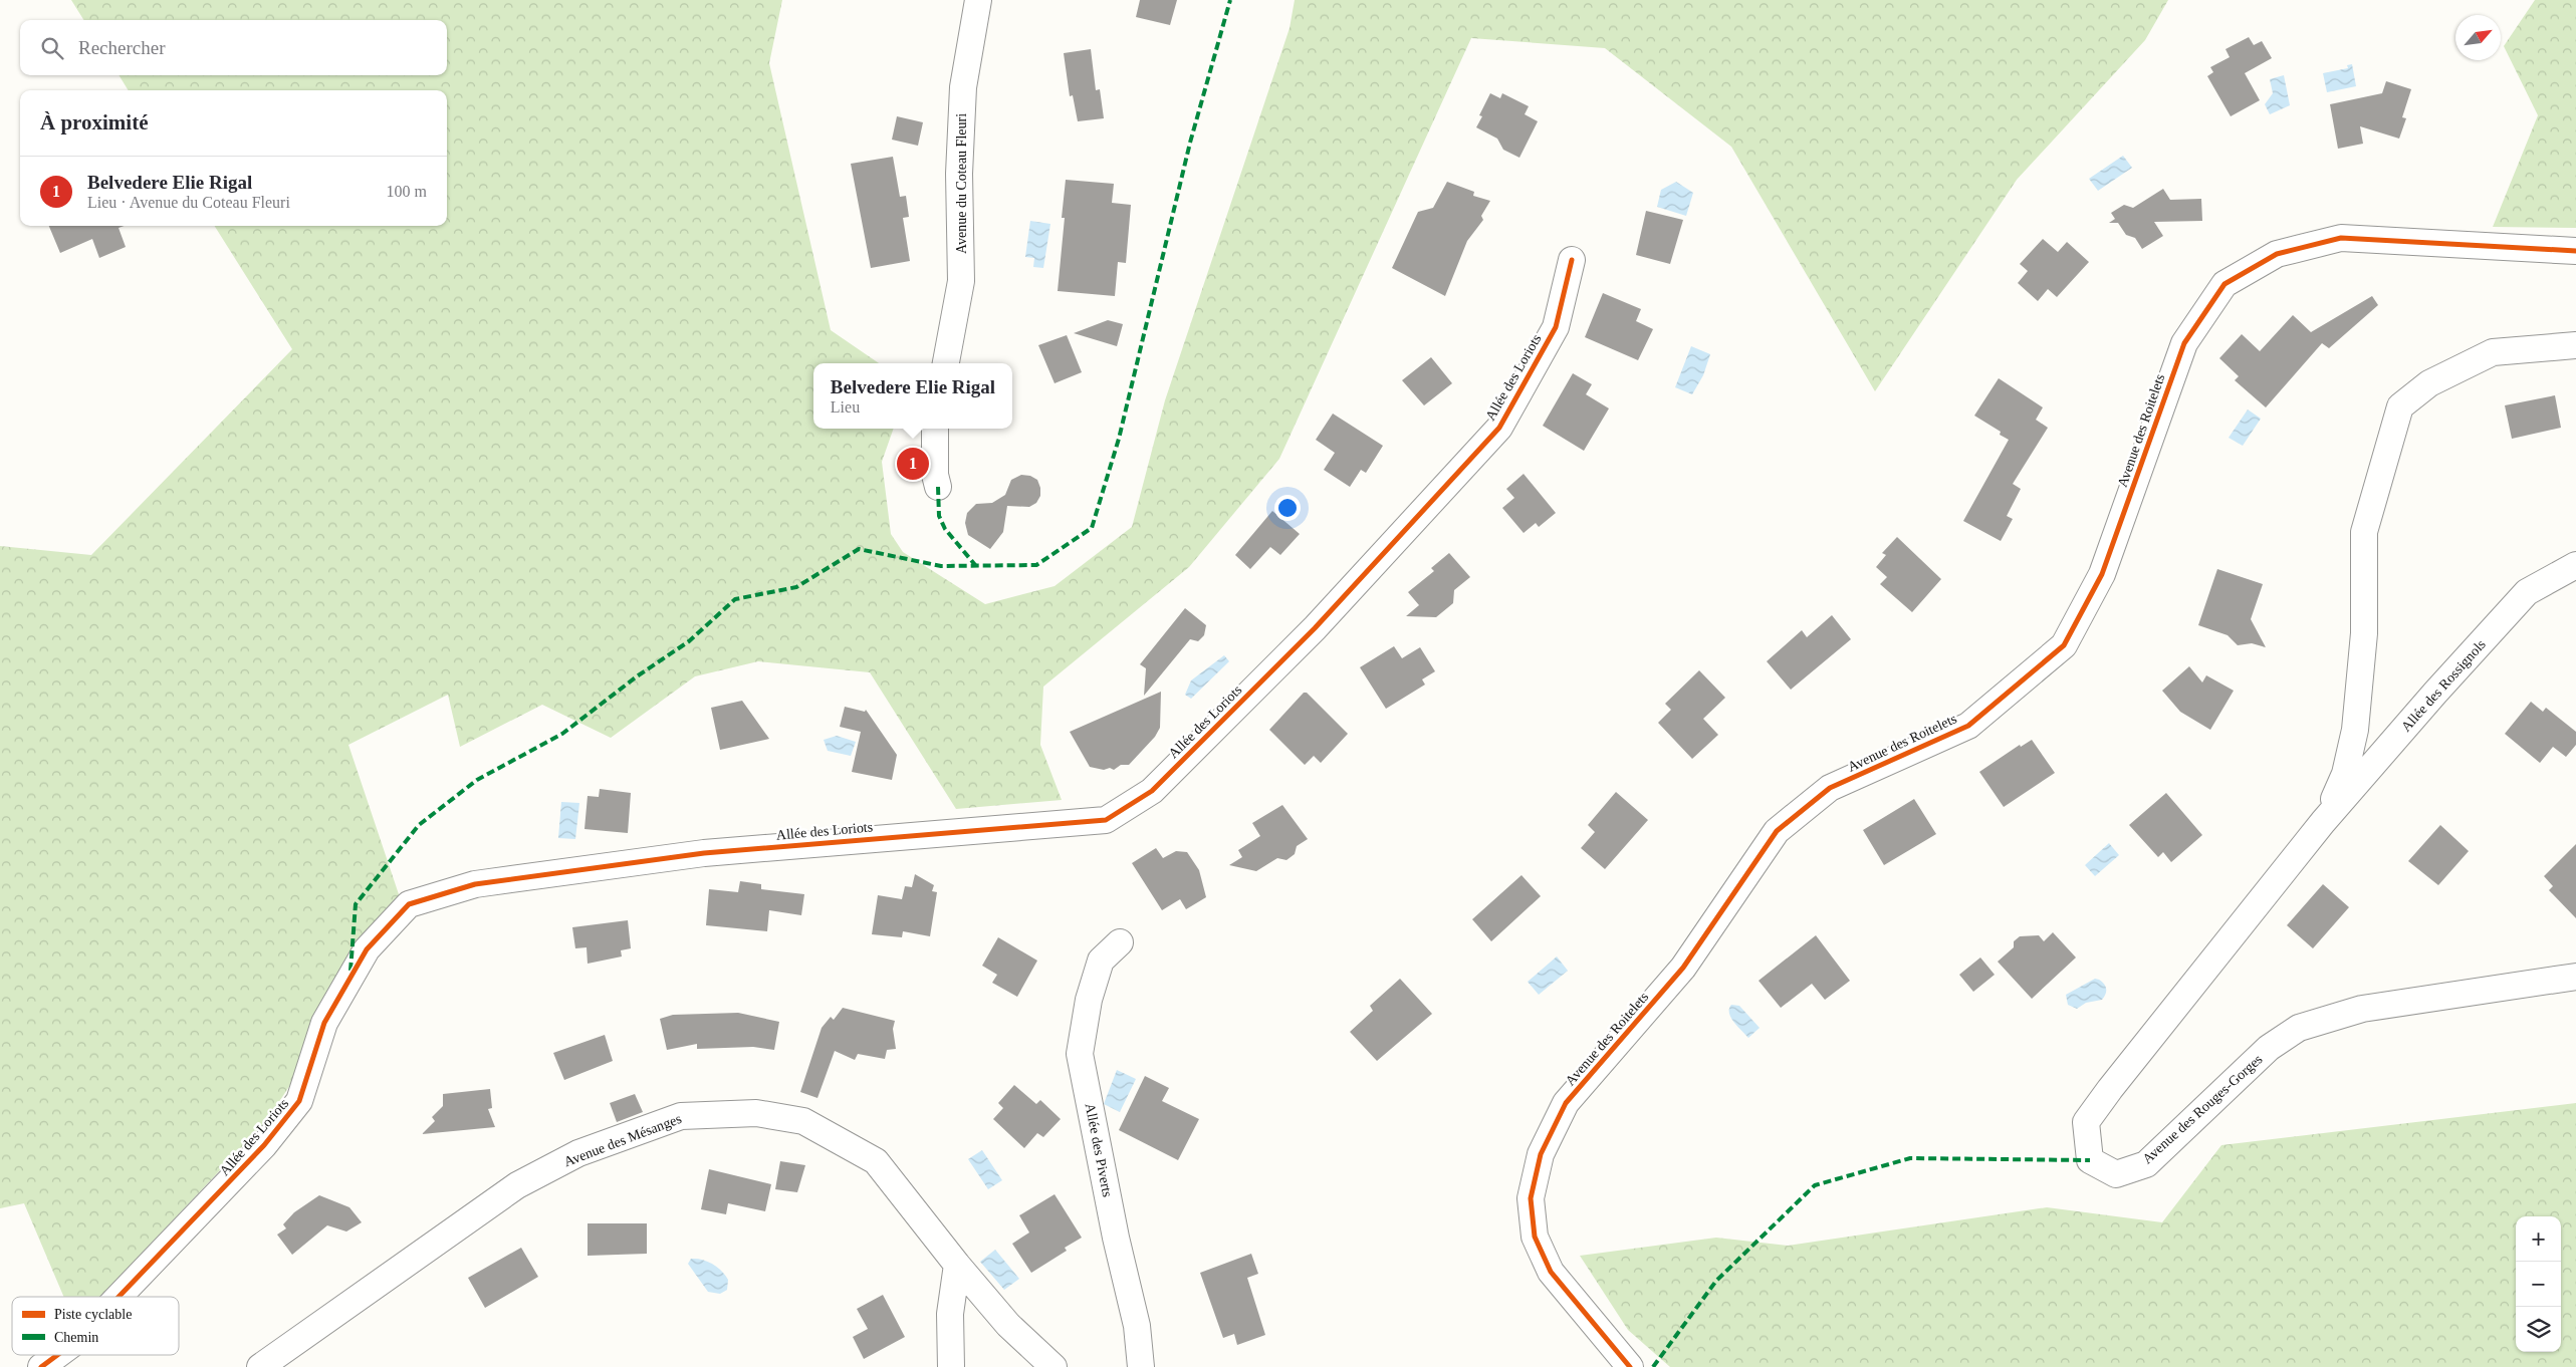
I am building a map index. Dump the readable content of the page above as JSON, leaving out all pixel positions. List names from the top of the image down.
{
  "streets": {
    "street": [
      "Avenue du Coteau Fleuri",
      "Allée des Loriots",
      "Avenue des Roitelets",
      "Allée des Rossignols",
      "Avenue des Rouges-Gorges",
      "Avenue des Mésanges",
      "Allée des Piverts"
    ]
  },
  "crossings": [
    ["Allée des Rossignols", "Avenue des Rouges-Gorges"]
  ],
  "legend": ["Piste cyclable", "Chemin"],
  "north": "top right",
  "page": {
    "search": "Rechercher",
    "heading": "À proximité",
    "list": [
      {
        "mark": "1",
        "name": "Belvedere Elie Rigal",
        "note": "Lieu · Avenue du Coteau Fleuri",
        "value": "100 m"
      }
    ],
    "popup": ["Belvedere Elie Rigal", "Lieu"],
    "pins": "1",
    "map_buttons": ["+", "−"]
  }
}
